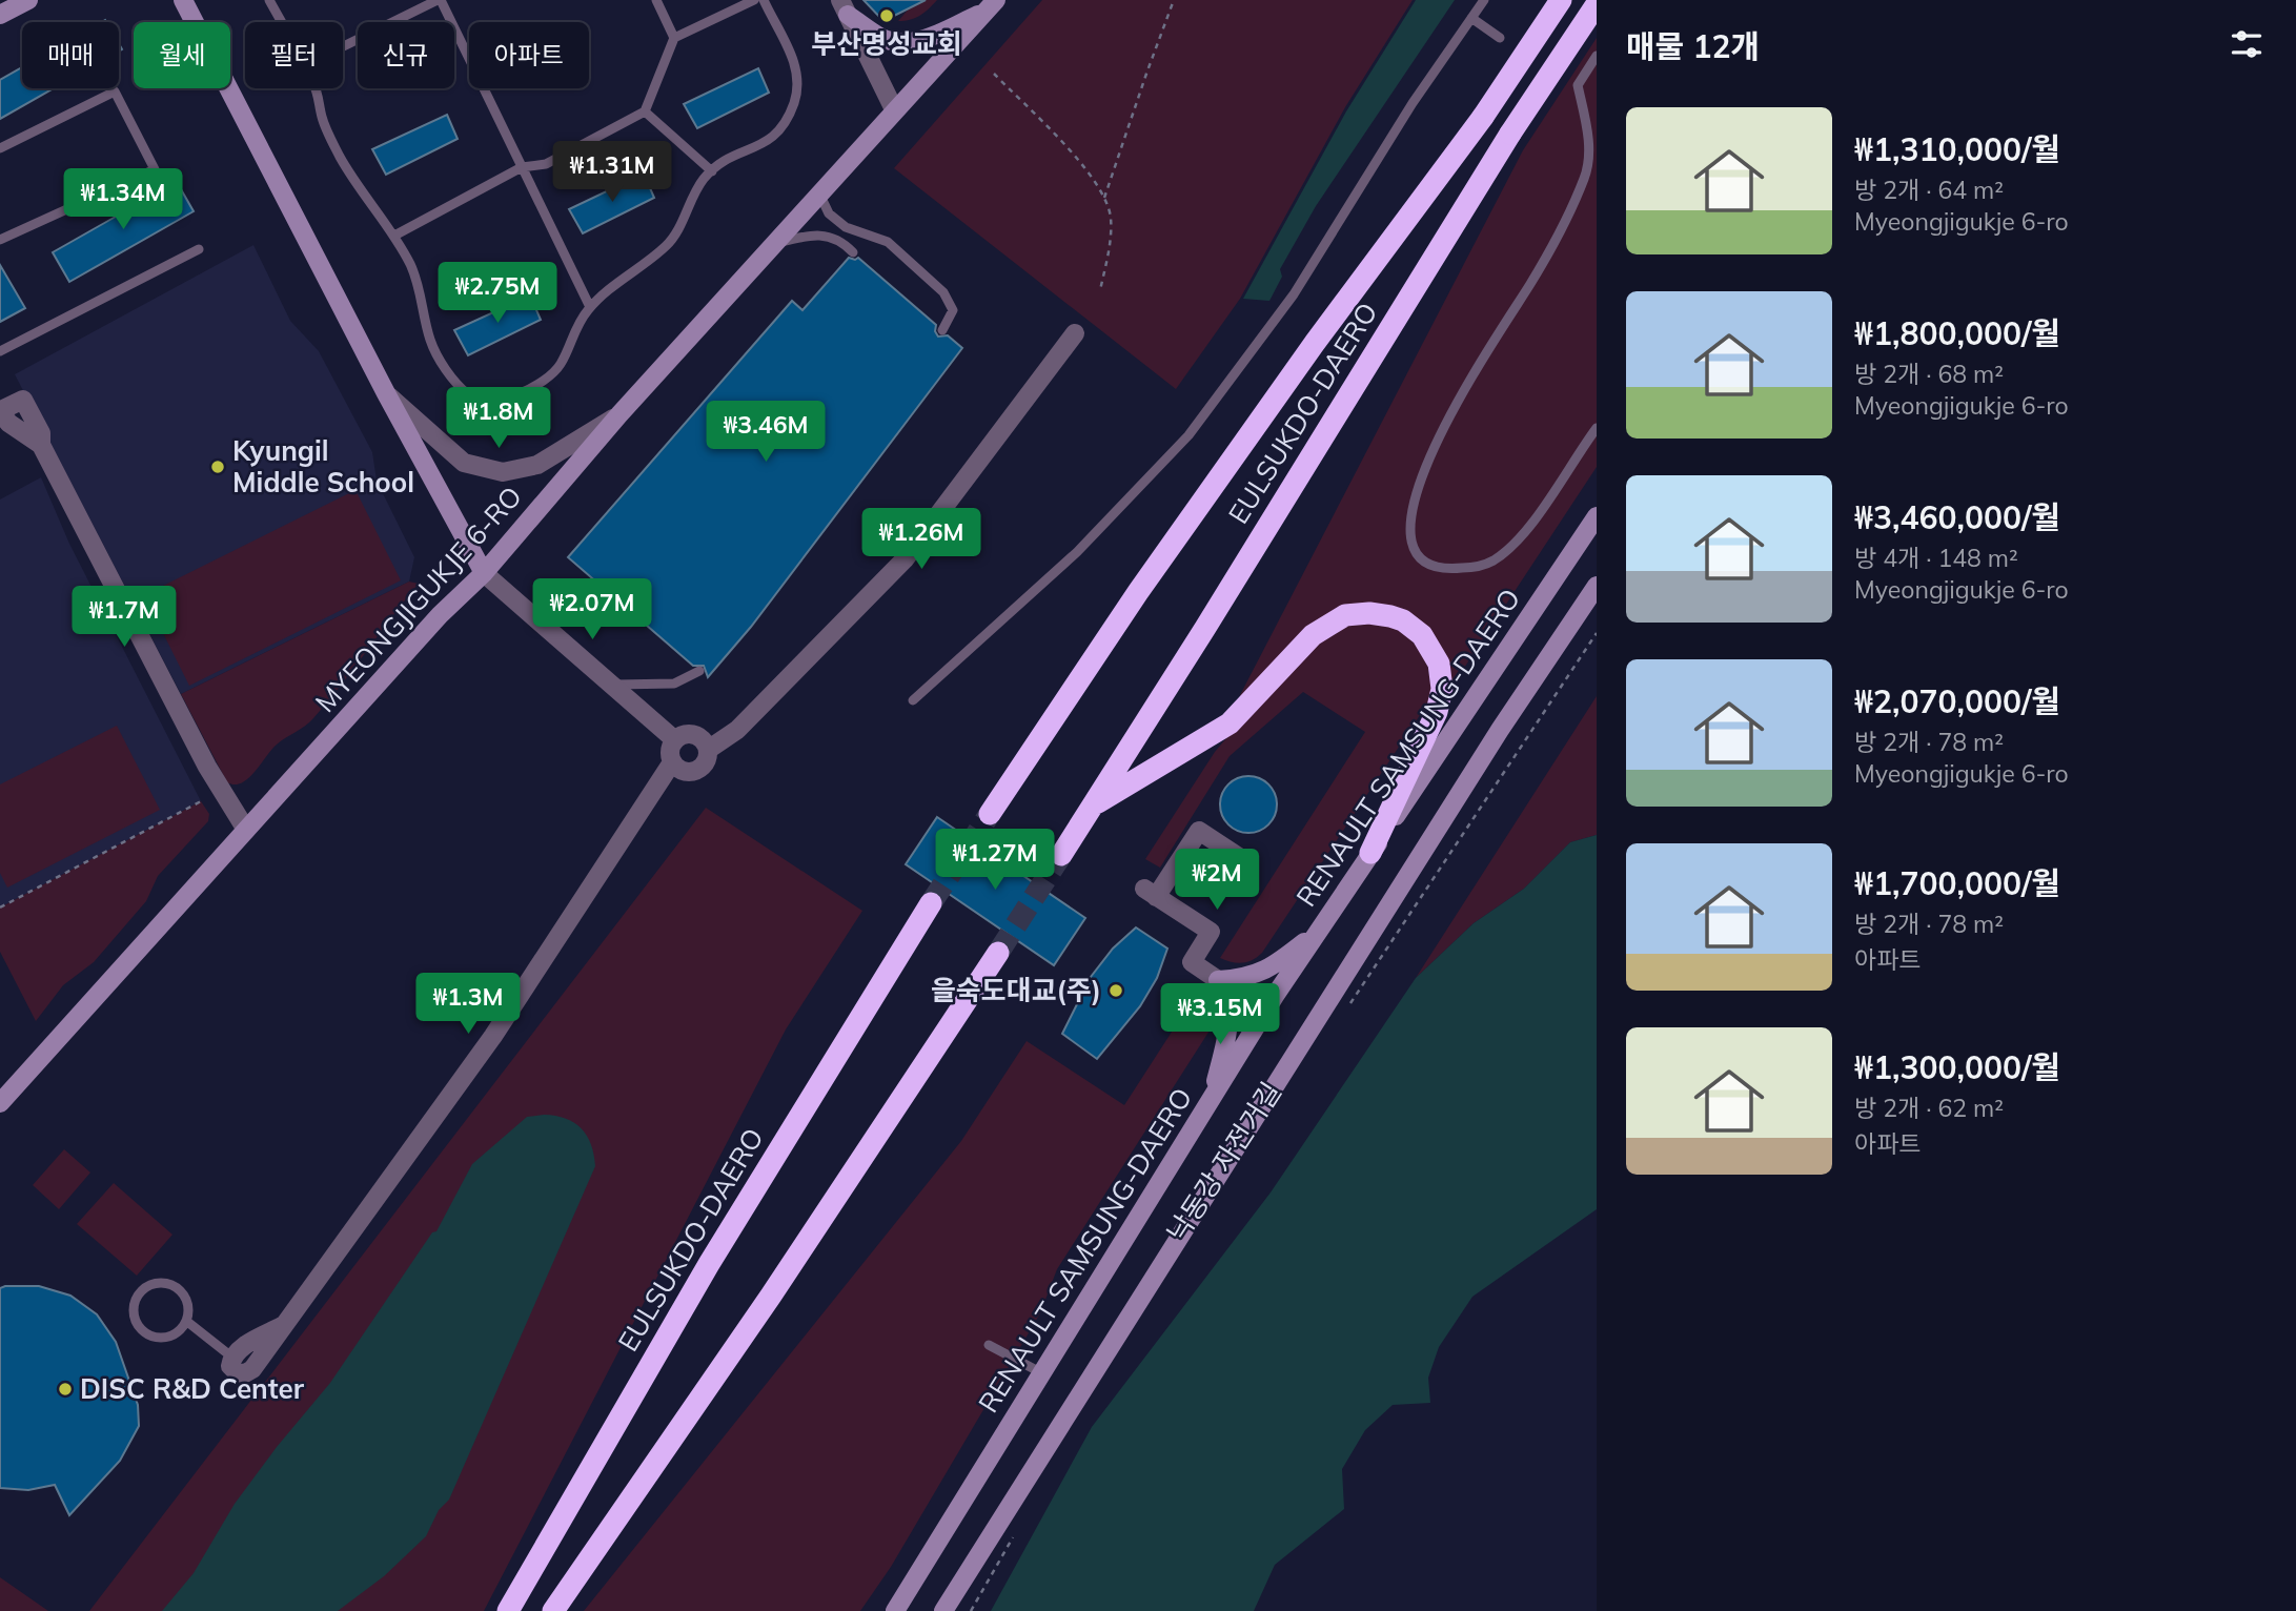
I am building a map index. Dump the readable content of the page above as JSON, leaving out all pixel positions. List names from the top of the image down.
{
  "streets": {
    "highway": ["EULSUKDO-DAERO"],
    "main road": ["MYEONGJIGUKJE 6-RO", "RENAULT SAMSUNG-DAERO"]
  },
  "places": [
    "부산명성교회",
    "Kyungil Middle School",
    "을숙도대교(주)",
    "DISC R&D Center"
  ],
  "page": {
    "heading": "매물 12개",
    "chip": [
      "매매",
      "월세",
      "필터",
      "신규",
      "아파트"
    ],
    "list": [
      {
        "name": "₩1,310,000/월",
        "note": "방 2개 · 64 m² · Myeongjigukje 6-ro"
      },
      {
        "name": "₩1,800,000/월",
        "note": "방 2개 · 68 m² · Myeongjigukje 6-ro"
      },
      {
        "name": "₩3,460,000/월",
        "note": "방 4개 · 148 m² · Myeongjigukje 6-ro"
      },
      {
        "name": "₩2,070,000/월",
        "note": "방 2개 · 78 m² · Myeongjigukje 6-ro"
      },
      {
        "name": "₩1,700,000/월",
        "note": "방 2개 · 78 m² · 아파트"
      },
      {
        "name": "₩1,300,000/월",
        "note": "방 2개 · 62 m² · 아파트"
      }
    ],
    "price": [
      "₩1.31M",
      "₩1.34M",
      "₩2.75M",
      "₩1.8M",
      "₩3.46M",
      "₩1.26M",
      "₩2.07M",
      "₩1.7M",
      "₩1.27M",
      "₩2M",
      "₩1.3M",
      "₩3.15M"
    ]
  }
}
